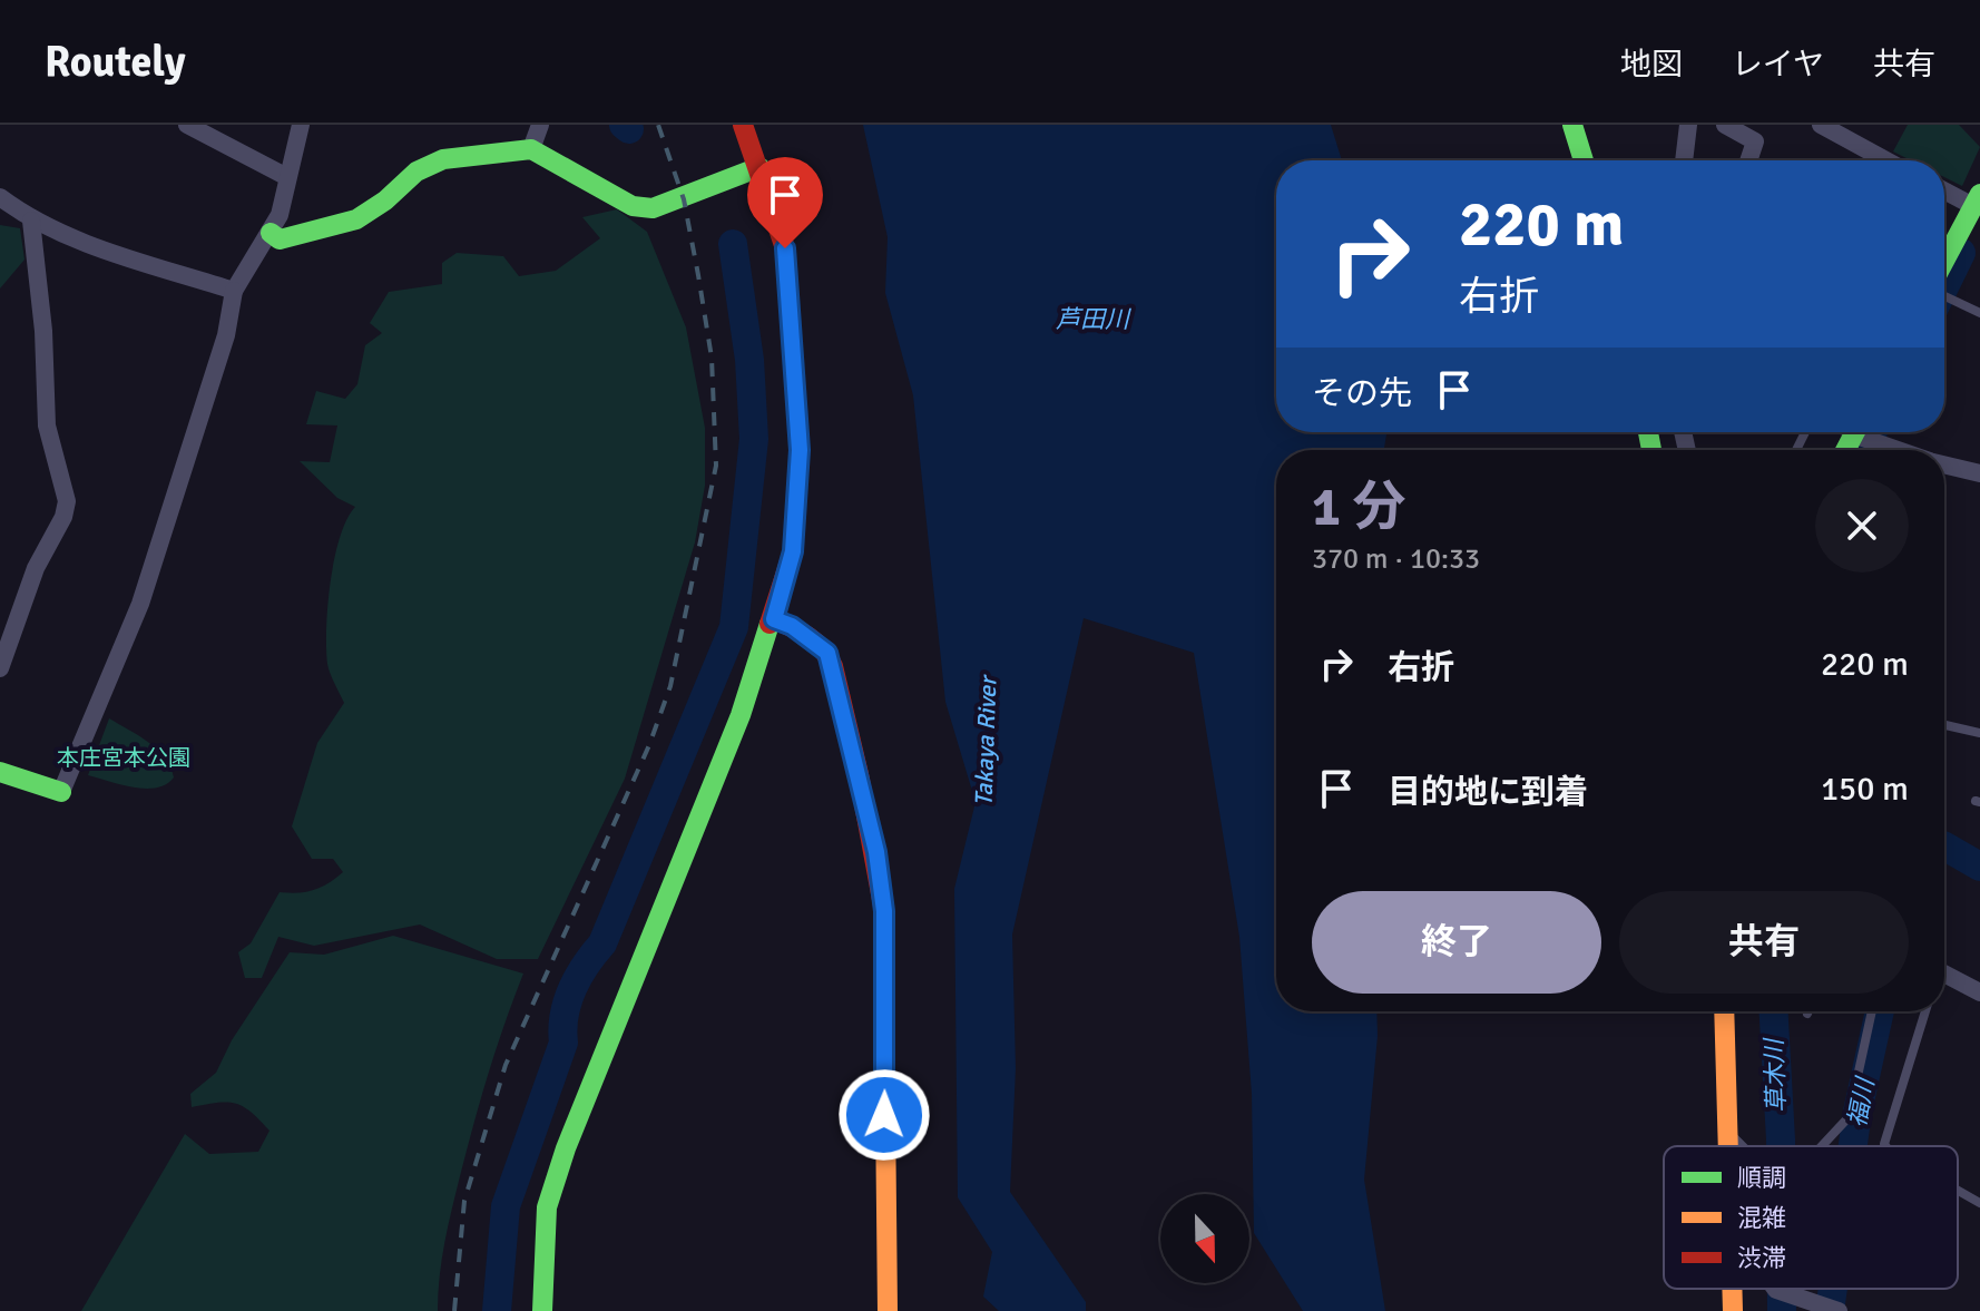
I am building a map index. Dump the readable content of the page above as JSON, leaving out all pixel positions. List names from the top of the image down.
{
  "water": [
    "芦田川",
    "Takaya River",
    "草木川",
    "福川"
  ],
  "parks": ["本庄宮本公園"],
  "legend": ["順調", "混雑", "渋滞"],
  "north": "bottom",
  "page": {
    "header": "Routely",
    "nav": ["地図", "レイヤ", "共有"],
    "turn": ["220 m", "右折"],
    "then": "その先",
    "heading": ["1 分", "370 m · 10:33"],
    "list": [
      {
        "name": "右折",
        "value": "220 m"
      },
      {
        "name": "目的地に到着",
        "value": "150 m"
      }
    ],
    "buttons": ["終了", "共有"]
  }
}
